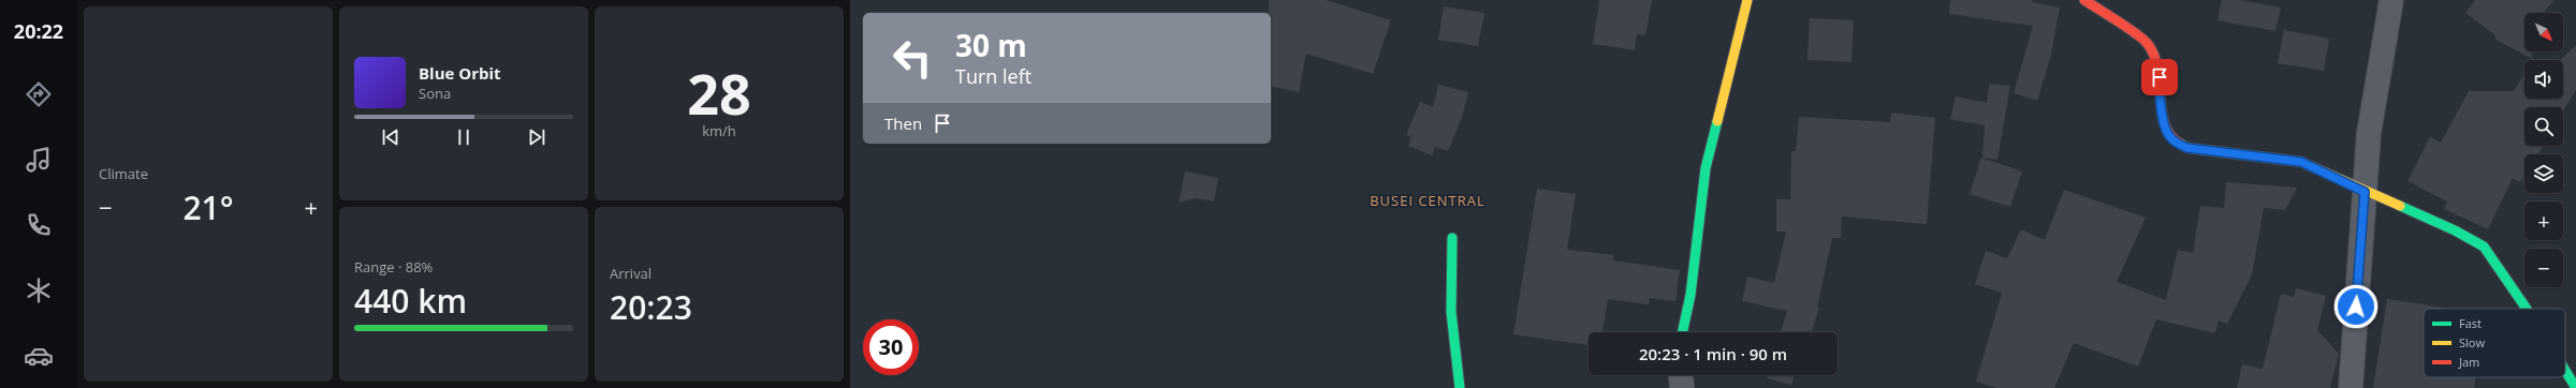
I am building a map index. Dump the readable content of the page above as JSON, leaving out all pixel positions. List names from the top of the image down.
{
  "districts": ["BUSEI CENTRAL"],
  "legend": ["Fast", "Slow", "Jam"],
  "north": "bottom right",
  "page": {
    "tabs": "20:22",
    "tile": [
      "Climate",
      ["28", "km/h"],
      ["Range · 88%", "440 km"],
      ["Arrival", "20:23"]
    ],
    "map_buttons": ["+", "−"],
    "turn": ["30 m", "Turn left"],
    "song": ["Blue Orbit", "Sona"],
    "then": "Then",
    "heat": ["−", "21°", "+"],
    "limit": "30",
    "trip": "20:23 · 1 min · 90 m"
  }
}
